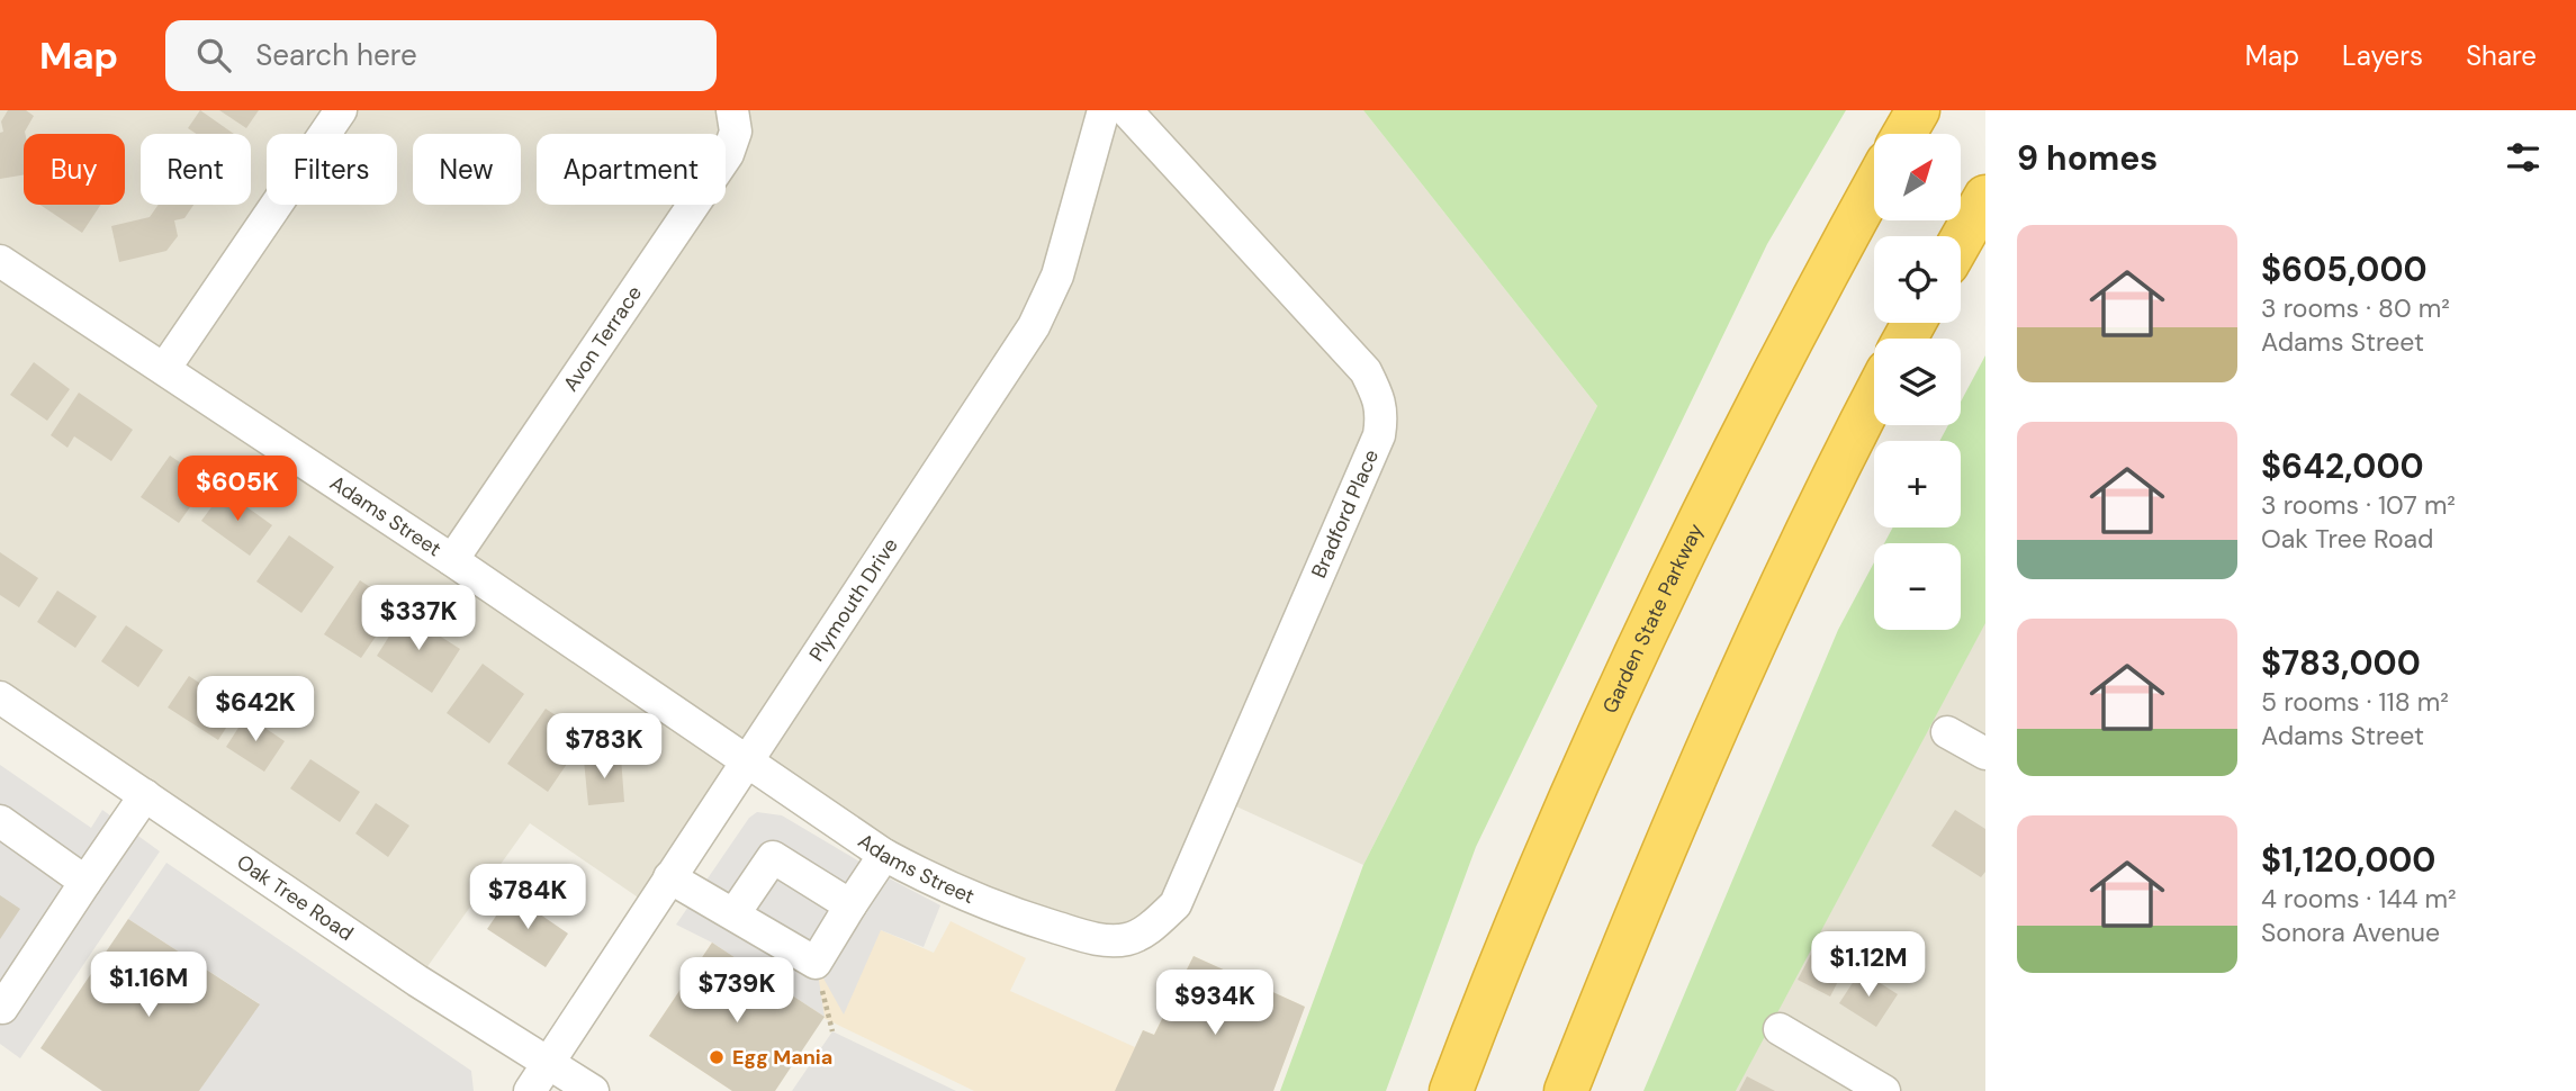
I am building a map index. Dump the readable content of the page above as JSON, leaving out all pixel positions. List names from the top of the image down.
{
  "streets": {
    "highway": ["Garden State Parkway"],
    "street": [
      "Avon Terrace",
      "Bradford Place",
      "Adams Street",
      "Plymouth Drive",
      "Oak Tree Road"
    ]
  },
  "crossings": [
    ["Avon Terrace", "Adams Street"],
    ["Bradford Place", "Adams Street"],
    ["Adams Street", "Plymouth Drive"],
    ["Plymouth Drive", "Oak Tree Road"]
  ],
  "places": ["Egg Mania"],
  "north": "top right",
  "page": {
    "header": "Map",
    "search": "Search here",
    "nav": ["Map", "Layers", "Share"],
    "heading": "9 homes",
    "map_buttons": ["+", "−"],
    "chip": [
      "Buy",
      "Rent",
      "Filters",
      "New",
      "Apartment"
    ],
    "list": [
      {
        "name": "$605,000",
        "note": "3 rooms · 80 m² · Adams Street"
      },
      {
        "name": "$642,000",
        "note": "3 rooms · 107 m² · Oak Tree Road"
      },
      {
        "name": "$783,000",
        "note": "5 rooms · 118 m² · Adams Street"
      },
      {
        "name": "$1,120,000",
        "note": "4 rooms · 144 m² · Sonora Avenue"
      }
    ],
    "price": [
      "$605K",
      "$337K",
      "$642K",
      "$783K",
      "$784K",
      "$1.12M",
      "$1.16M",
      "$739K",
      "$934K"
    ]
  }
}
